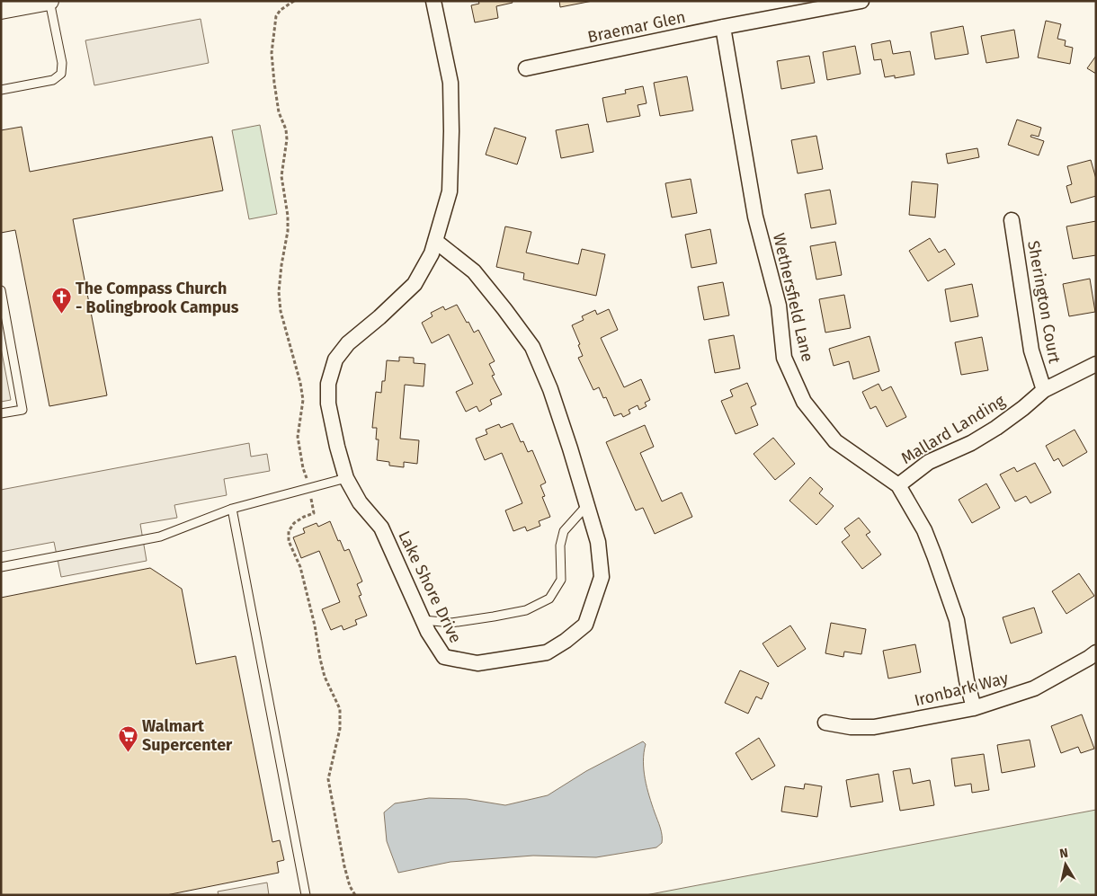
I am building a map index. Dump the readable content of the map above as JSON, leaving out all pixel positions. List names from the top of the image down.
{
  "streets": {
    "street": [
      "Braemar Glen",
      "Wethersfield Lane",
      "Sherington Court",
      "Mallard Landing",
      "Lake Shore Drive",
      "Ironbark Way"
    ]
  },
  "crossings": [
    ["Braemar Glen", "Wethersfield Lane"],
    ["Wethersfield Lane", "Mallard Landing"],
    ["Wethersfield Lane", "Ironbark Way"],
    ["Sherington Court", "Mallard Landing"]
  ],
  "places": {
    "church": ["The Compass Church - Bolingbrook Campus"],
    "supermarket": ["Walmart Supercenter"]
  },
  "north": "top"
}
